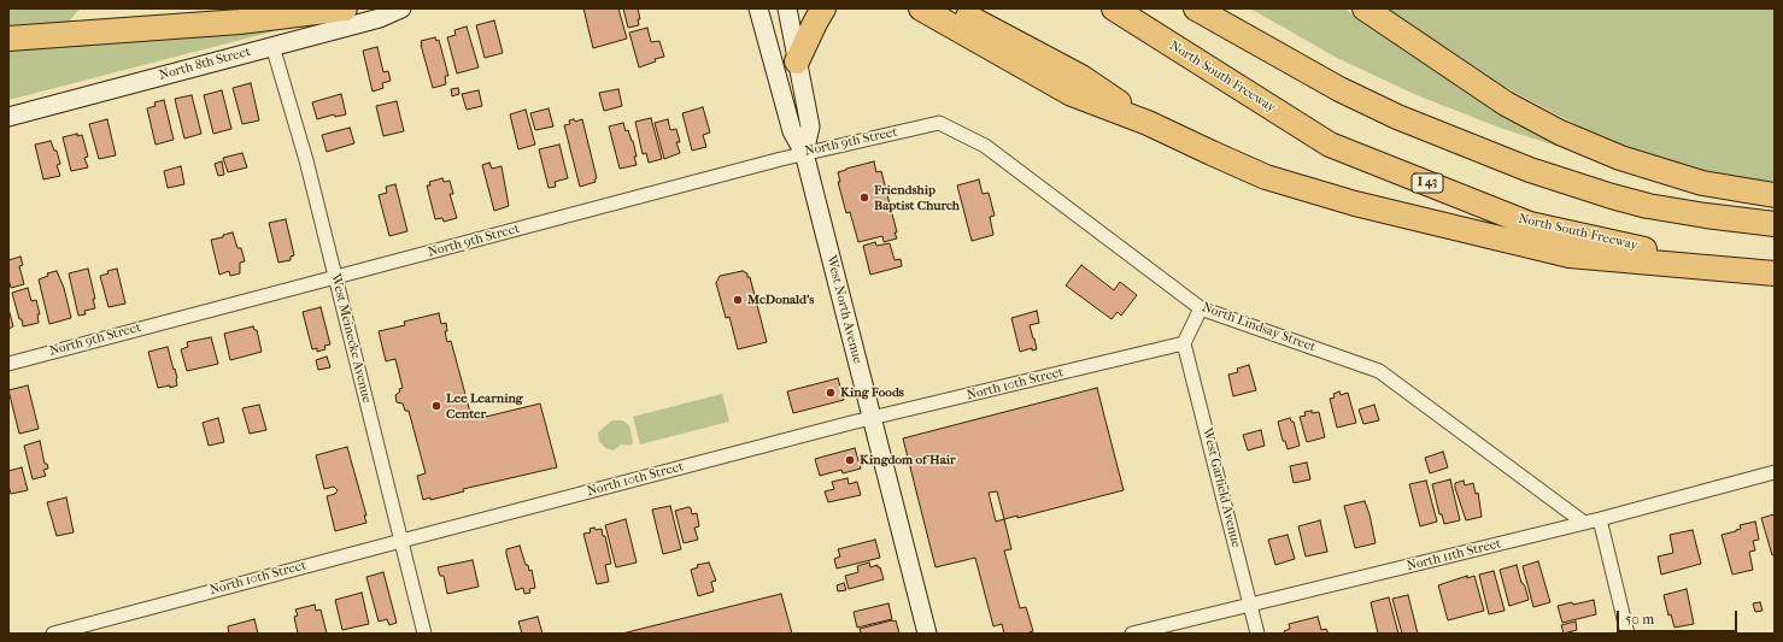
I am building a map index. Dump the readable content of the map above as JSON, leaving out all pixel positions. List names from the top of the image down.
{
  "streets": {
    "highway": ["North-South Freeway", "I 43"],
    "main road": ["North 8th Street", "West North Avenue"],
    "street": [
      "North 9th Street",
      "North Lindsay Street",
      "West Meinecke Avenue",
      "North 10th Street",
      "West Garfield Avenue",
      "North 11th Street"
    ]
  },
  "crossings": [
    ["North 8th Street", "West Meinecke Avenue"],
    ["North 9th Street", "West North Avenue"],
    ["North 9th Street", "North Lindsay Street"],
    ["North 9th Street", "West Meinecke Avenue"],
    ["West North Avenue", "North 10th Street"],
    ["North Lindsay Street", "North 11th Street"],
    ["West Meinecke Avenue", "North 10th Street"],
    ["North 10th Street", "West Garfield Avenue"],
    ["West Garfield Avenue", "North 11th Street"]
  ],
  "places": [
    "Friendship Baptist Church",
    "McDonald's",
    "King Foods",
    "Lee Learning Center",
    "Kingdom of Hair"
  ],
  "scale_bar": "50 m"
}
